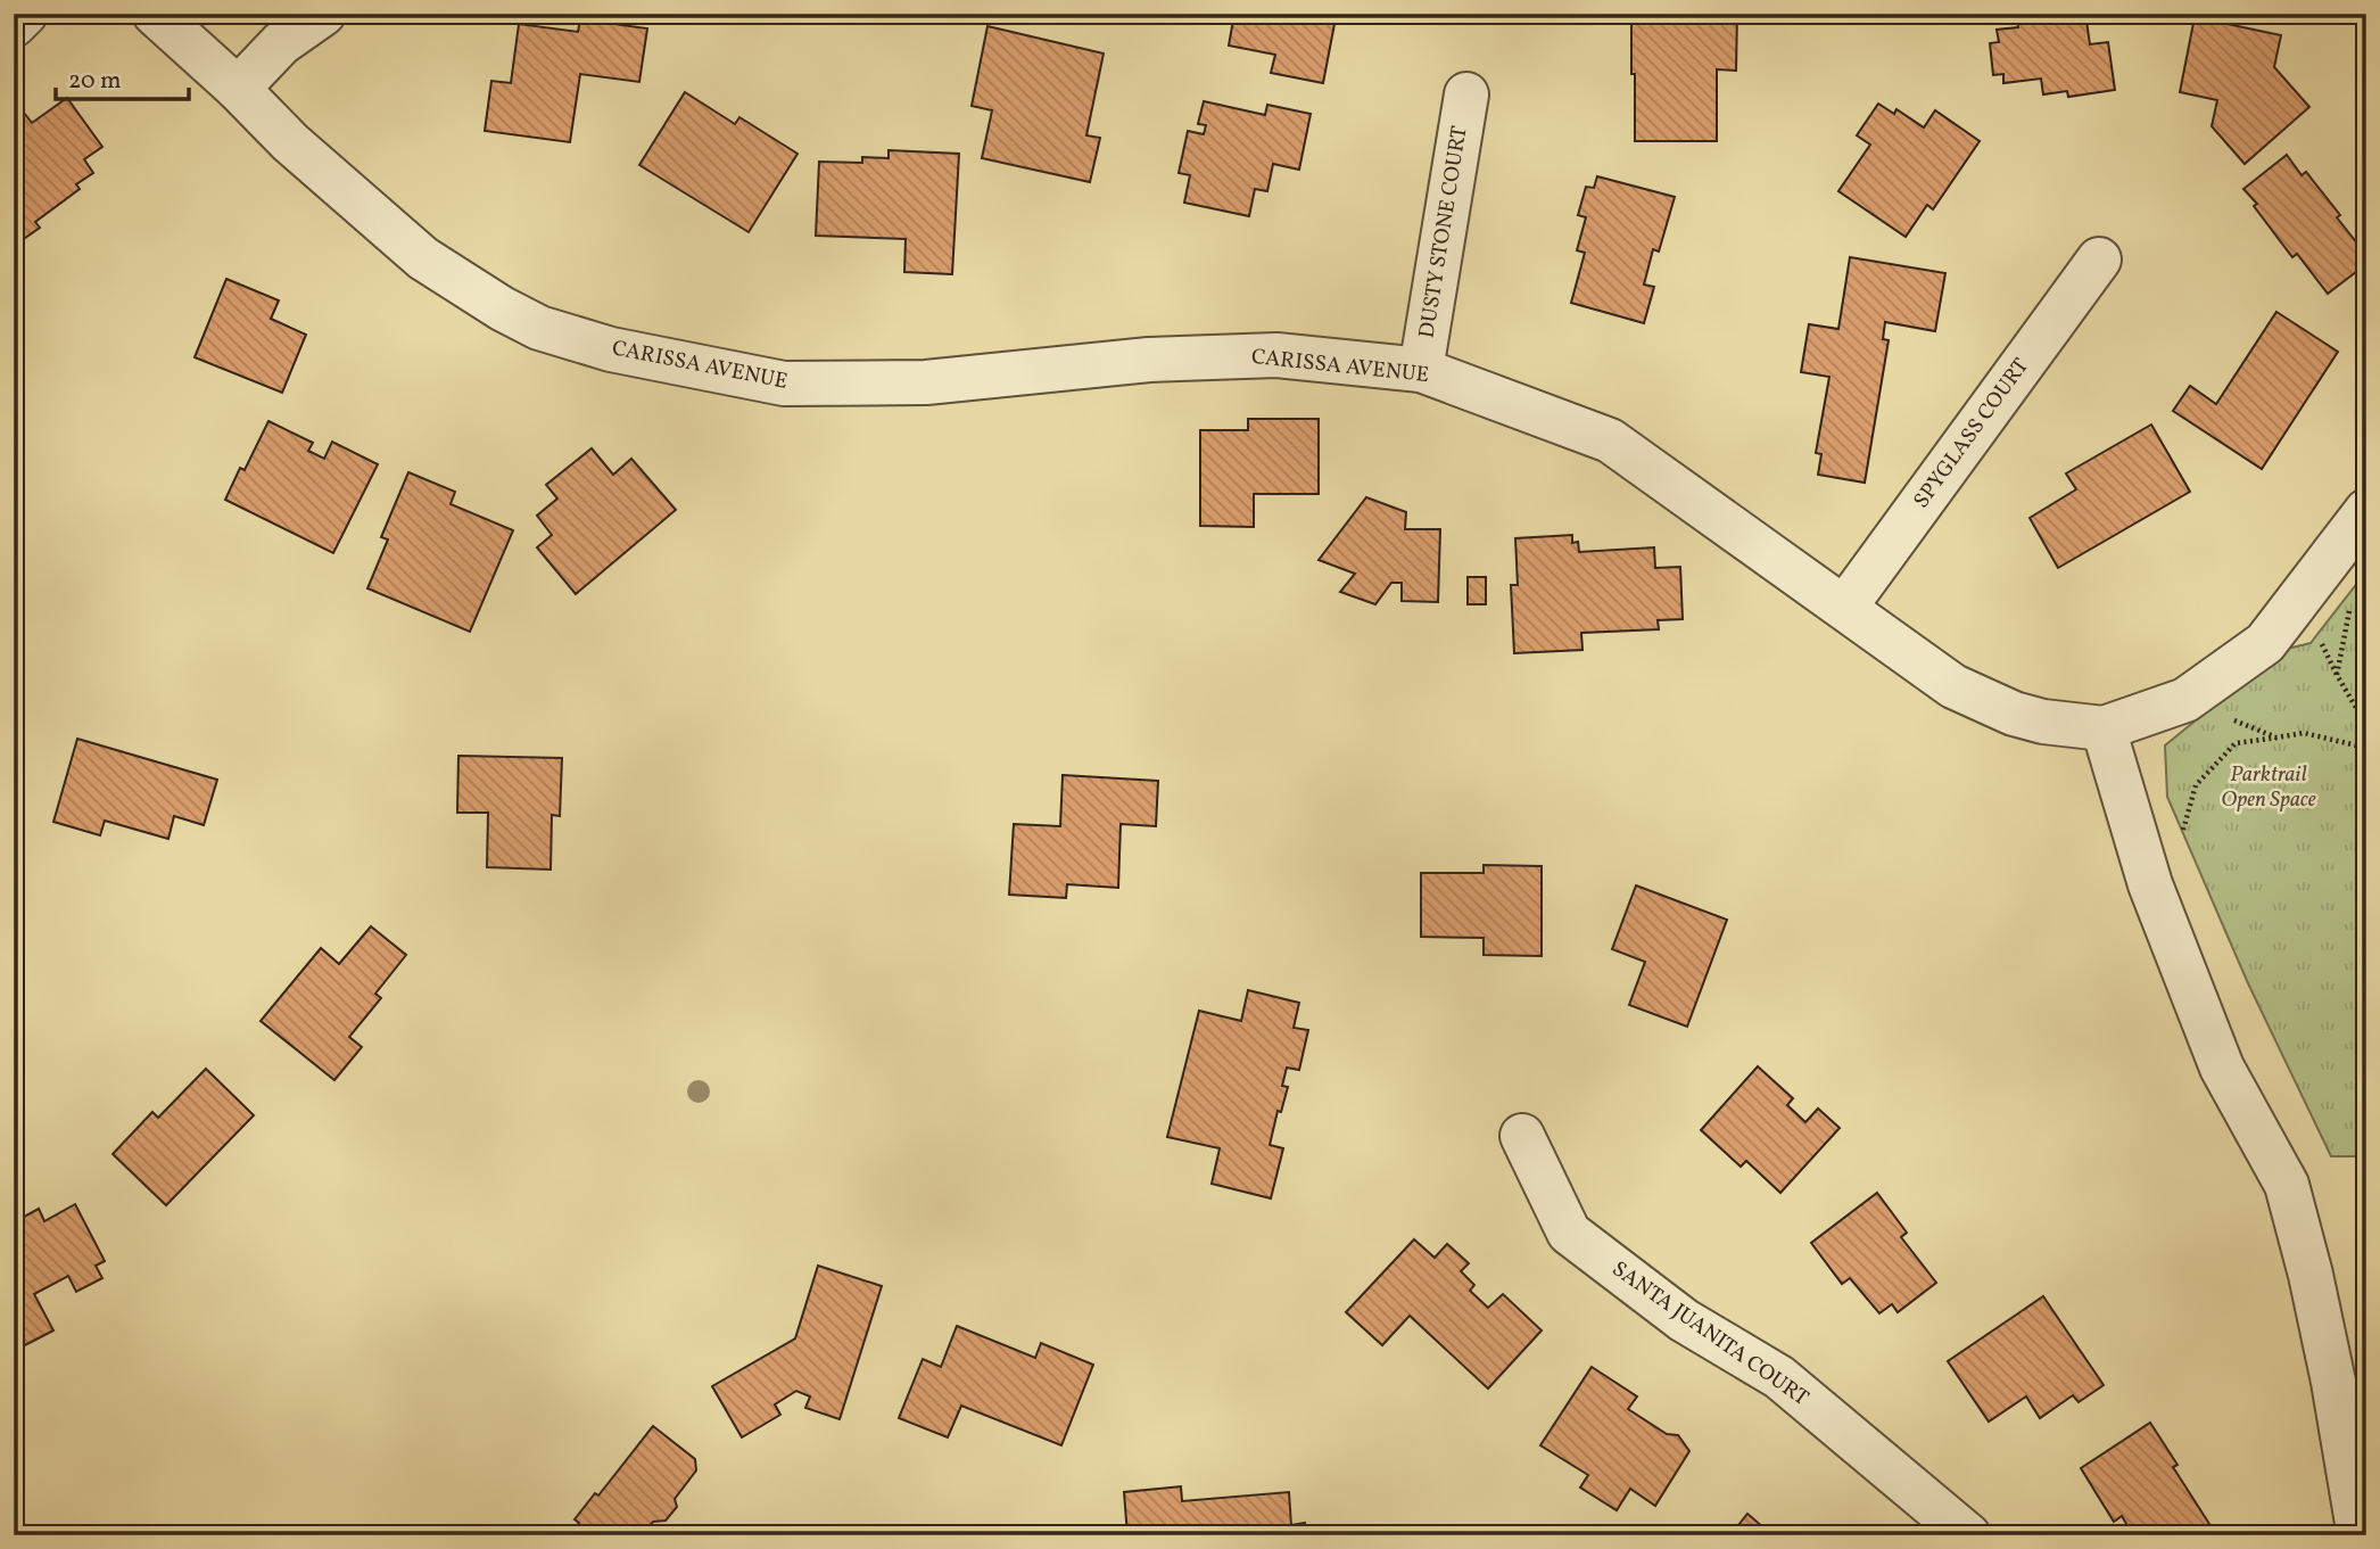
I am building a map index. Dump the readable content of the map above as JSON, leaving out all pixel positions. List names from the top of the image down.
{
  "streets": {
    "street": [
      "DUSTY STONE COURT",
      "CARISSA AVENUE",
      "SPYGLASS COURT",
      "SANTA JUANITA COURT"
    ]
  },
  "crossings": [
    ["DUSTY STONE COURT", "CARISSA AVENUE"],
    ["CARISSA AVENUE", "SPYGLASS COURT"]
  ],
  "parks": ["Parktrail Open Space"],
  "scale_bar": "20 m"
}
